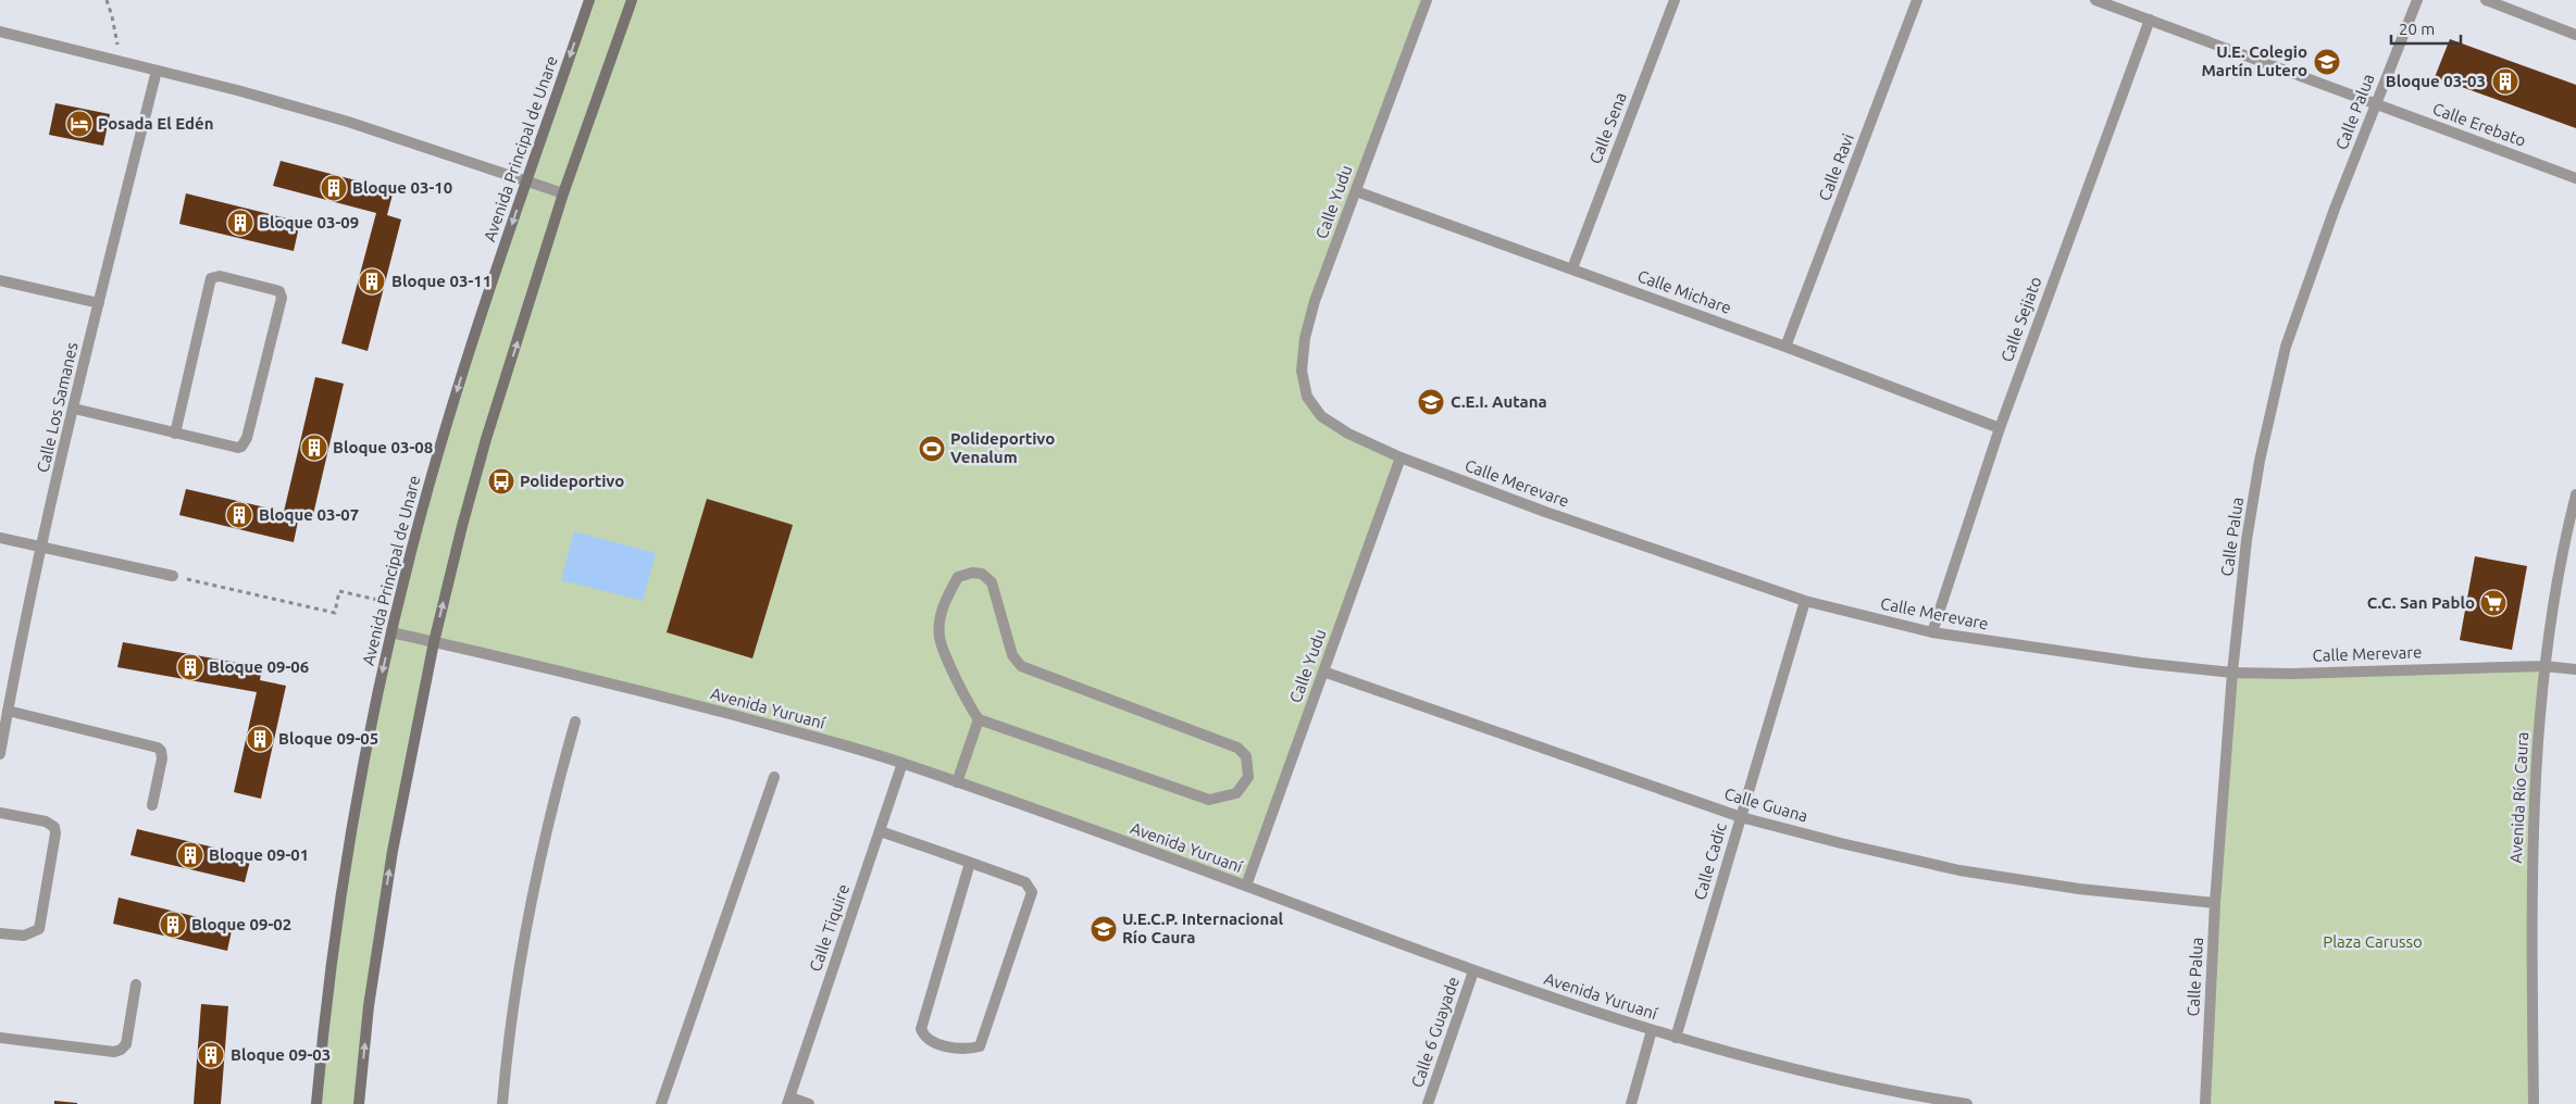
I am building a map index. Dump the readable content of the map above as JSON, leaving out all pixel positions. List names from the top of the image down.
{
  "streets": {
    "street": [
      "Calle Palua",
      "Calle Erebato",
      "Calle Sena",
      "Avenida Principal de Unare",
      "Calle Ravi",
      "Calle Yudu",
      "Calle Michare",
      "Calle Sejiato",
      "Calle Los Samanes",
      "Calle Merevare",
      "Avenida Yuruaní",
      "Avenida Río Caura",
      "Calle Guana",
      "Calle Cadic",
      "Calle Tiquire",
      "Calle 6 Guayade"
    ]
  },
  "crossings": [
    ["Calle Palua", "Calle Erebato"],
    ["Calle Palua", "Calle Merevare"],
    ["Calle Palua", "Calle Guana"],
    ["Calle Erebato", "Calle Sejiato"],
    ["Calle Sena", "Calle Michare"],
    ["Avenida Principal de Unare", "Avenida Yuruaní"],
    ["Calle Ravi", "Calle Michare"],
    ["Calle Yudu", "Calle Michare"],
    ["Calle Yudu", "Calle Merevare"],
    ["Calle Yudu", "Avenida Yuruaní"],
    ["Calle Yudu", "Calle Guana"],
    ["Calle Michare", "Calle Sejiato"],
    ["Calle Sejiato", "Calle Merevare"],
    ["Calle Merevare", "Avenida Río Caura"],
    ["Calle Merevare", "Calle Cadic"],
    ["Avenida Yuruaní", "Calle Cadic"],
    ["Avenida Yuruaní", "Calle Tiquire"],
    ["Avenida Yuruaní", "Calle 6 Guayade"],
    ["Calle Guana", "Calle Cadic"]
  ],
  "parks": ["Plaza Carusso"],
  "places": {
    "school or university": ["U.E. Colegio Martín Lutero", "C.E.I. Autana", "U.E.C.P. Internacional Río Caura"],
    "building": [
      "Bloque 03-03",
      "Bloque 03-10",
      "Bloque 03-09",
      "Bloque 03-11",
      "Bloque 03-08",
      "Bloque 03-07",
      "Bloque 09-06",
      "Bloque 09-05",
      "Bloque 09-01",
      "Bloque 09-02",
      "Bloque 09-03"
    ],
    "hotel": ["Posada El Edén"],
    "sports": ["Polideportivo Venalum"],
    "bus stop": ["Polideportivo"],
    "supermarket": ["C.C. San Pablo"]
  },
  "scale_bar": "20 m"
}
